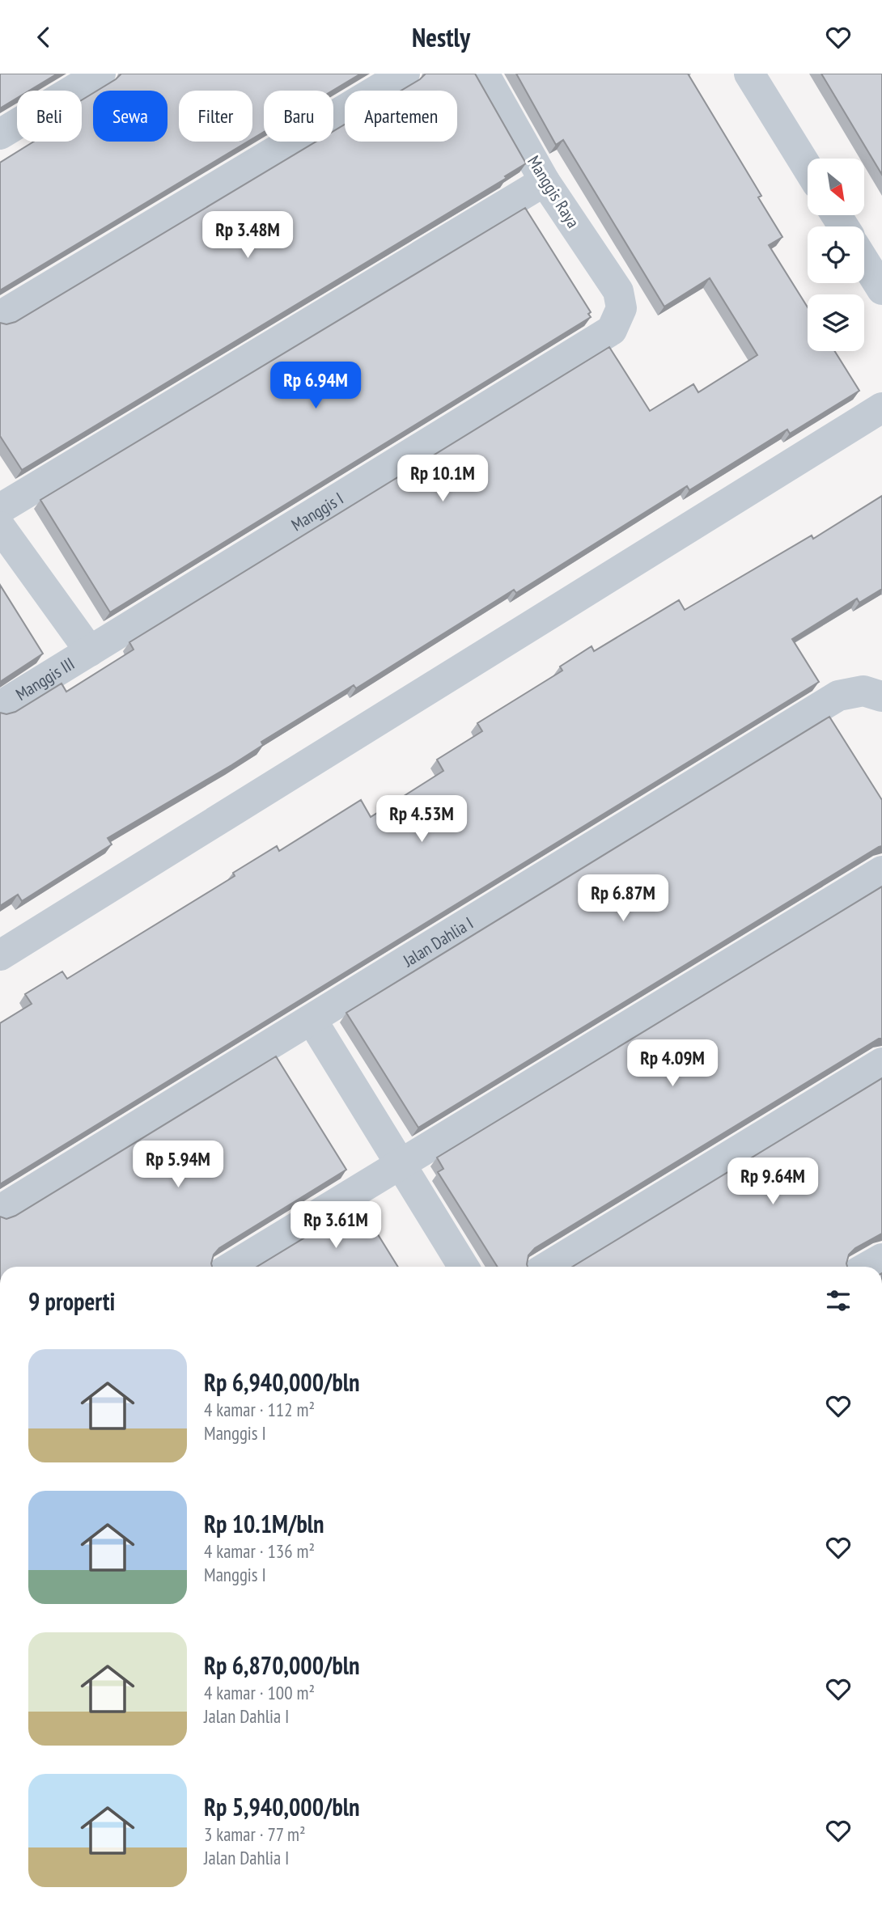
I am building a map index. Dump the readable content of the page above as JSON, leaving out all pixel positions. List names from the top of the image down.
{
  "streets": {
    "street": [
      "Manggis Raya",
      "Manggis I",
      "Manggis III",
      "Jalan Dahlia I"
    ]
  },
  "crossings": [
    ["Manggis Raya", "Manggis I"],
    ["Manggis I", "Manggis III"]
  ],
  "north": "bottom right",
  "page": {
    "header": "Nestly",
    "chip": [
      "Beli",
      "Sewa",
      "Filter",
      "Baru",
      "Apartemen"
    ],
    "price": [
      "Rp 3.48M",
      "Rp 6.94M",
      "Rp 10.1M",
      "Rp 4.53M",
      "Rp 6.87M",
      "Rp 4.09M",
      "Rp 5.94M",
      "Rp 9.64M",
      "Rp 3.61M"
    ],
    "heading": "9 properti",
    "list": [
      {
        "name": "Rp 6,940,000/bln",
        "note": "4 kamar · 112 m² · Manggis I"
      },
      {
        "name": "Rp 10.1M/bln",
        "note": "4 kamar · 136 m² · Manggis I"
      },
      {
        "name": "Rp 6,870,000/bln",
        "note": "4 kamar · 100 m² · Jalan Dahlia I"
      },
      {
        "name": "Rp 5,940,000/bln",
        "note": "3 kamar · 77 m² · Jalan Dahlia I"
      }
    ]
  }
}
